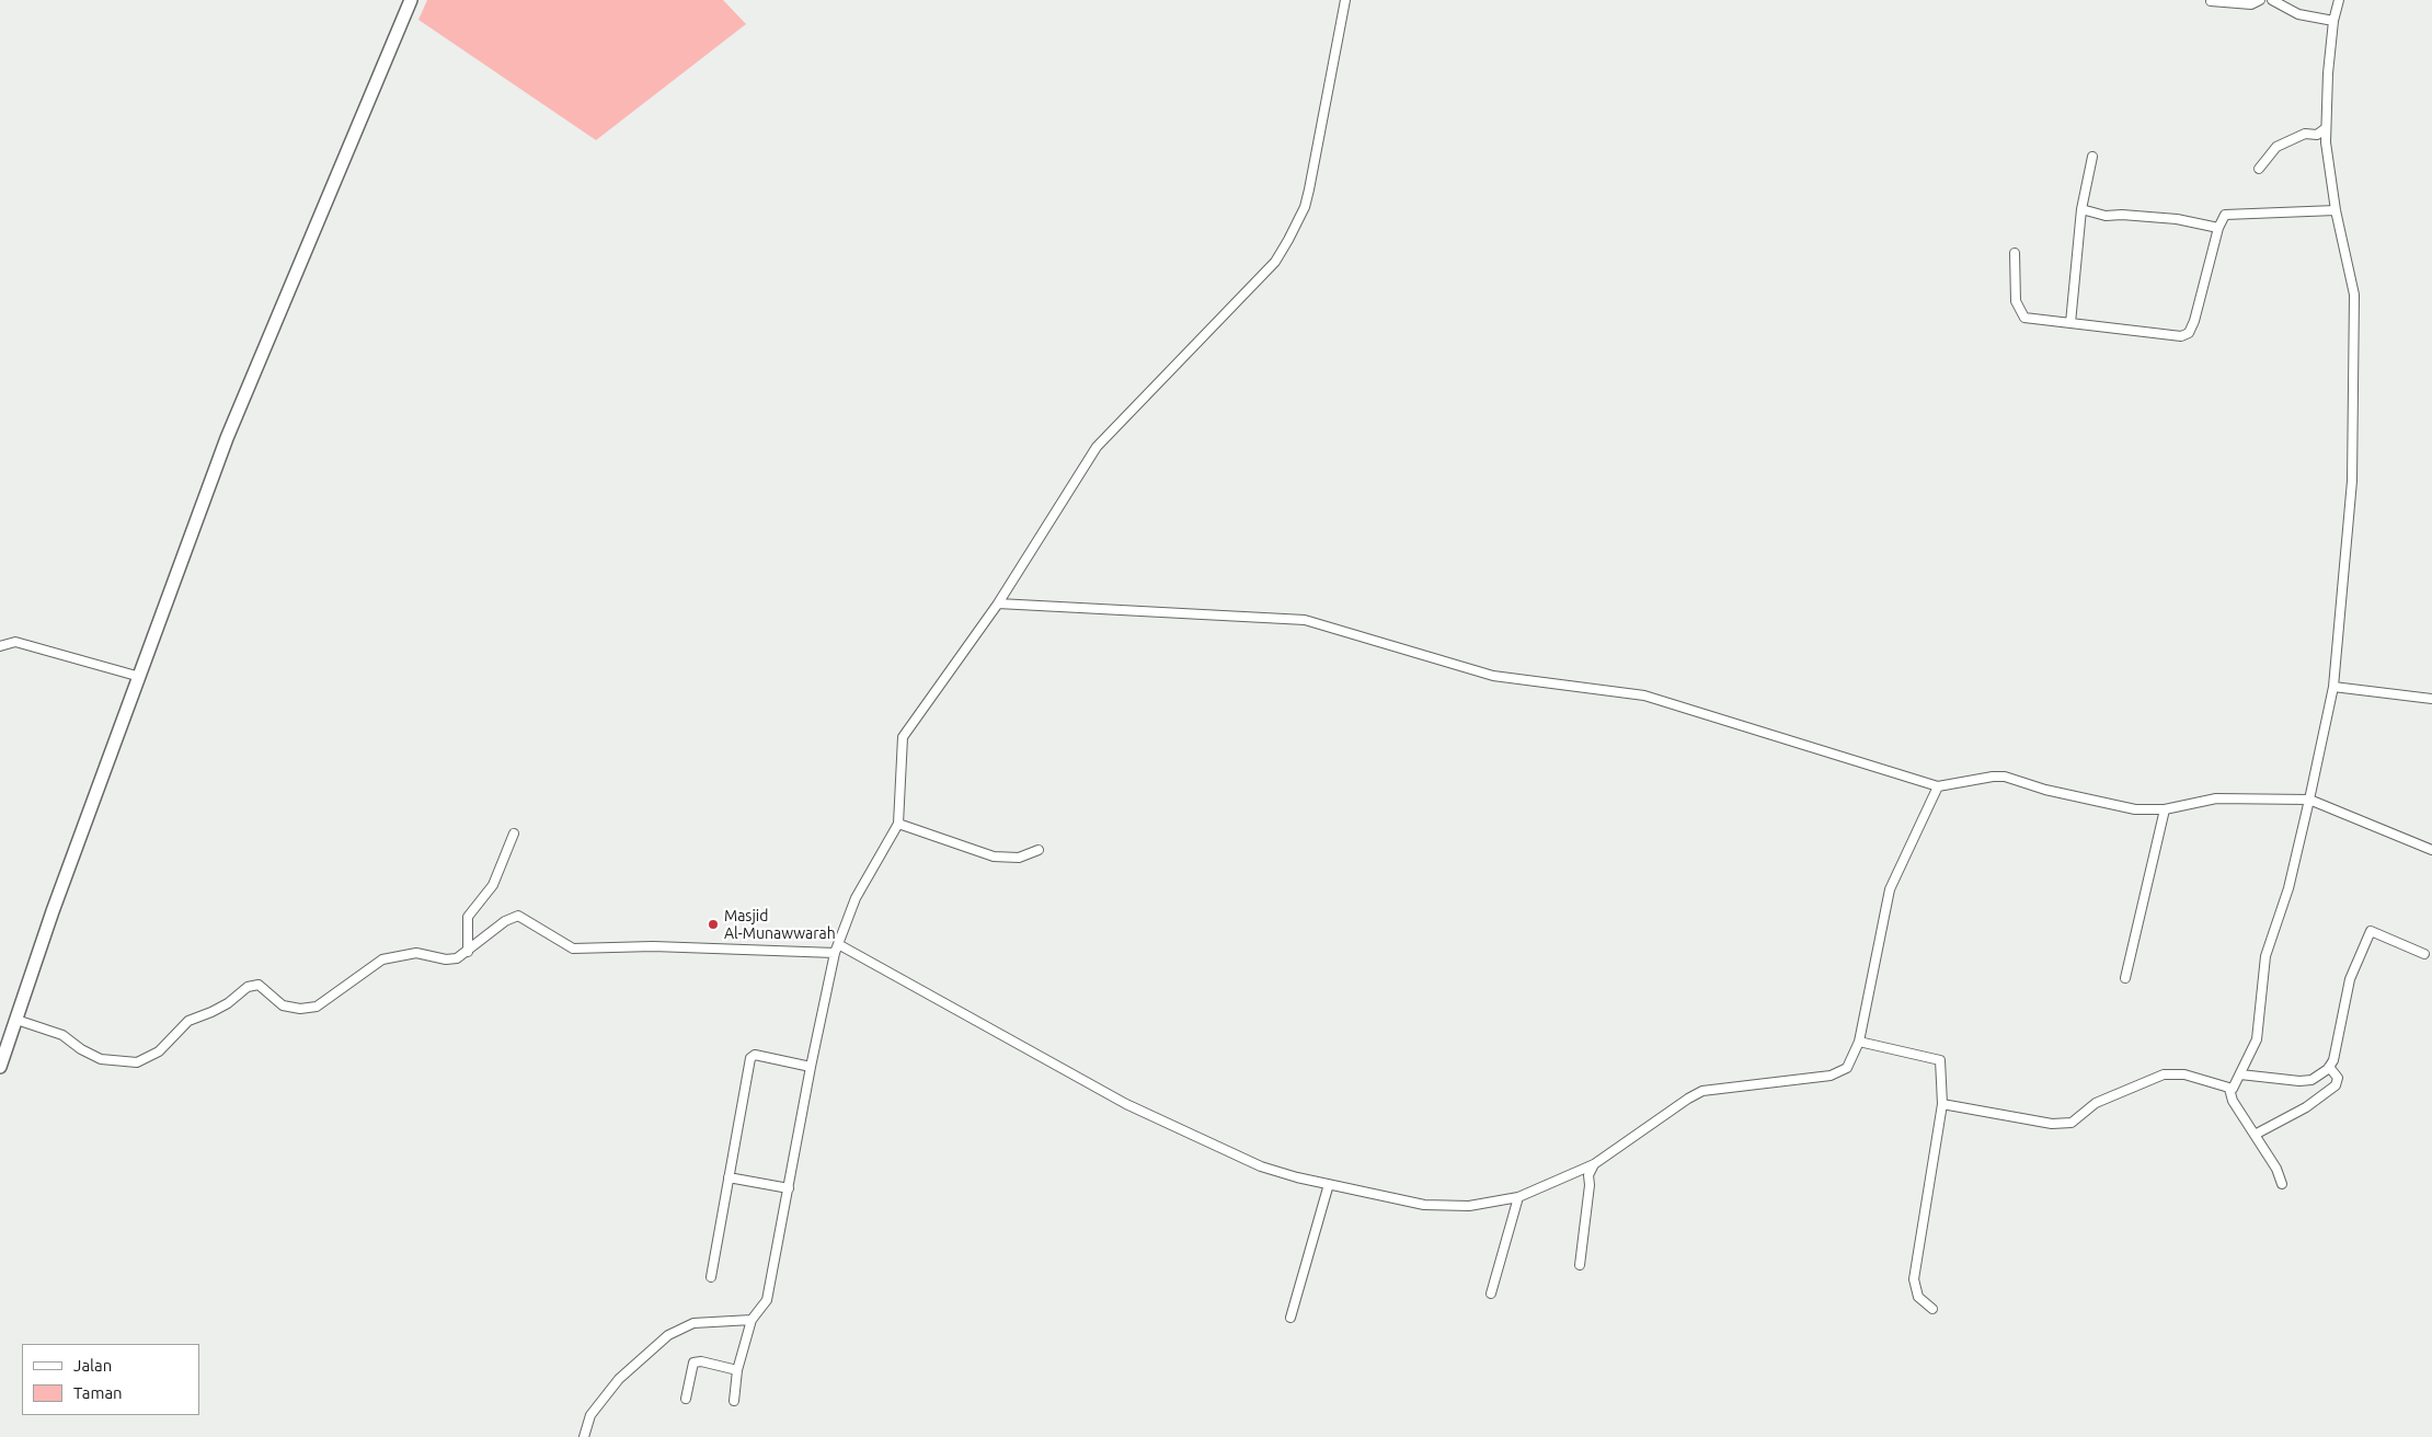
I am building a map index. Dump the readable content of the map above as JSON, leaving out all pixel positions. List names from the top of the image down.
{
  "places": ["Masjid Al-Munawwarah"],
  "legend": ["Jalan", "Taman"]
}
